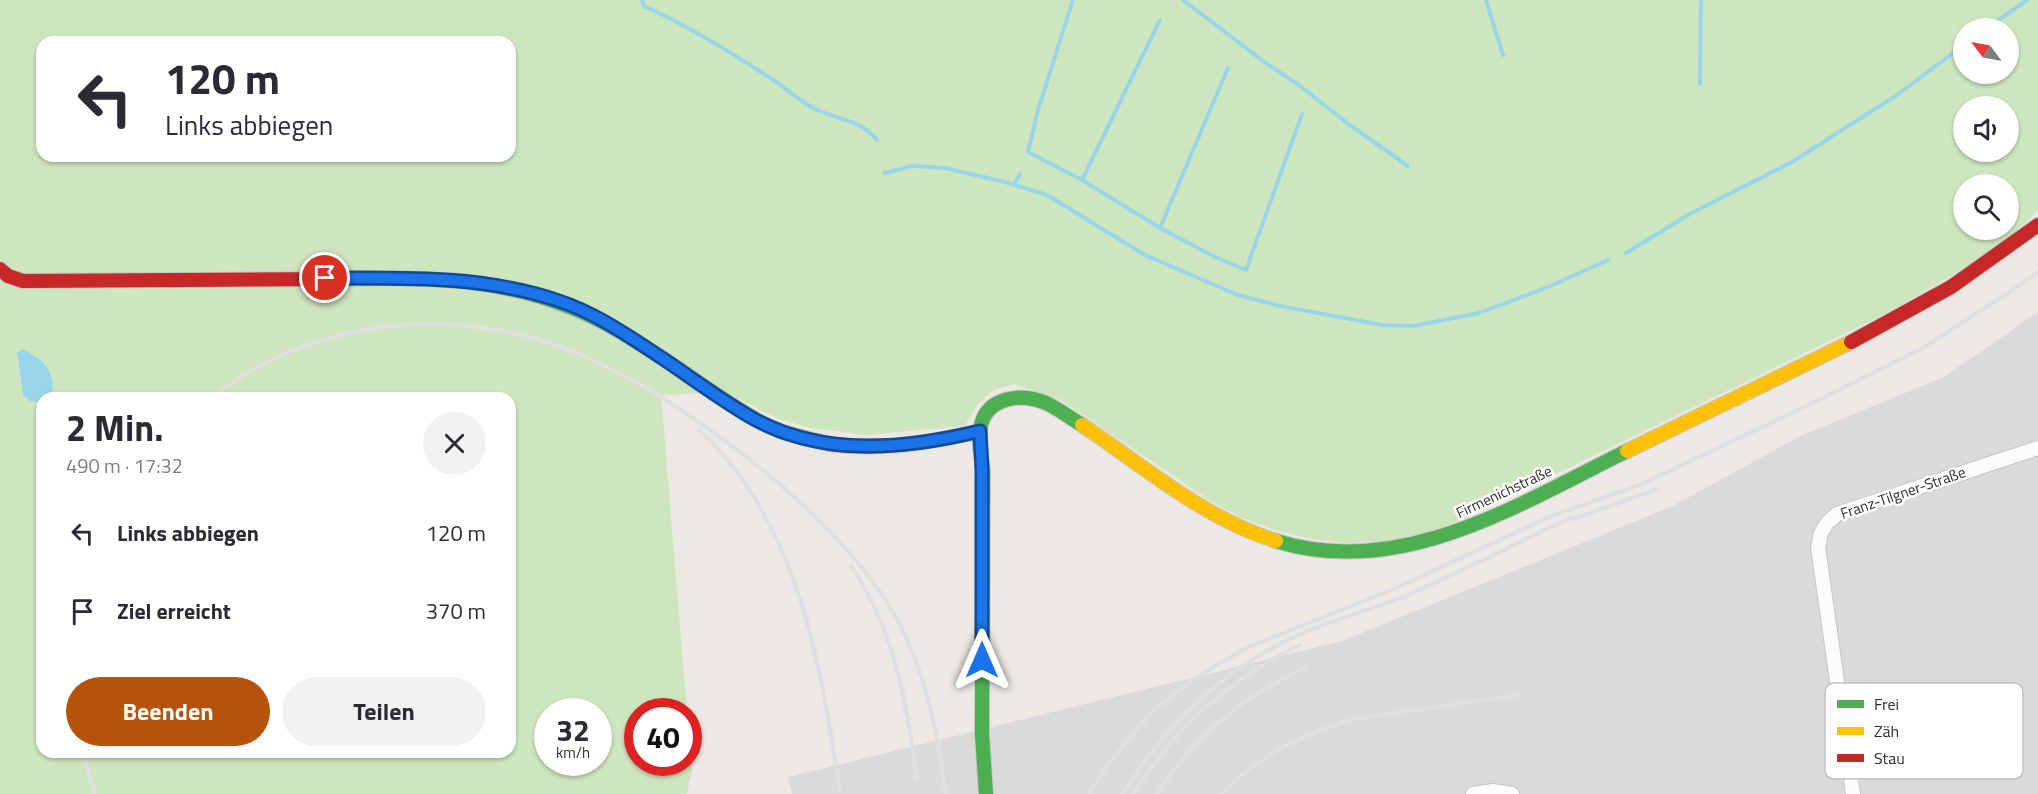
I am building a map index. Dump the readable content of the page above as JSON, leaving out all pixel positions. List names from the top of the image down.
{
  "streets": {
    "street": ["Firmenichstraße", "Franz-Tilgner-Straße"]
  },
  "legend": ["Frei", "Zäh", "Stau"],
  "north": "top left",
  "page": {
    "turn": ["120 m", "Links abbiegen"],
    "heading": ["2 Min.", "490 m · 17:32"],
    "list": [
      {
        "name": "Links abbiegen",
        "value": "120 m"
      },
      {
        "name": "Ziel erreicht",
        "value": "370 m"
      }
    ],
    "buttons": ["Beenden", "Teilen"],
    "speed": "32 km/h",
    "limit": "40"
  }
}
